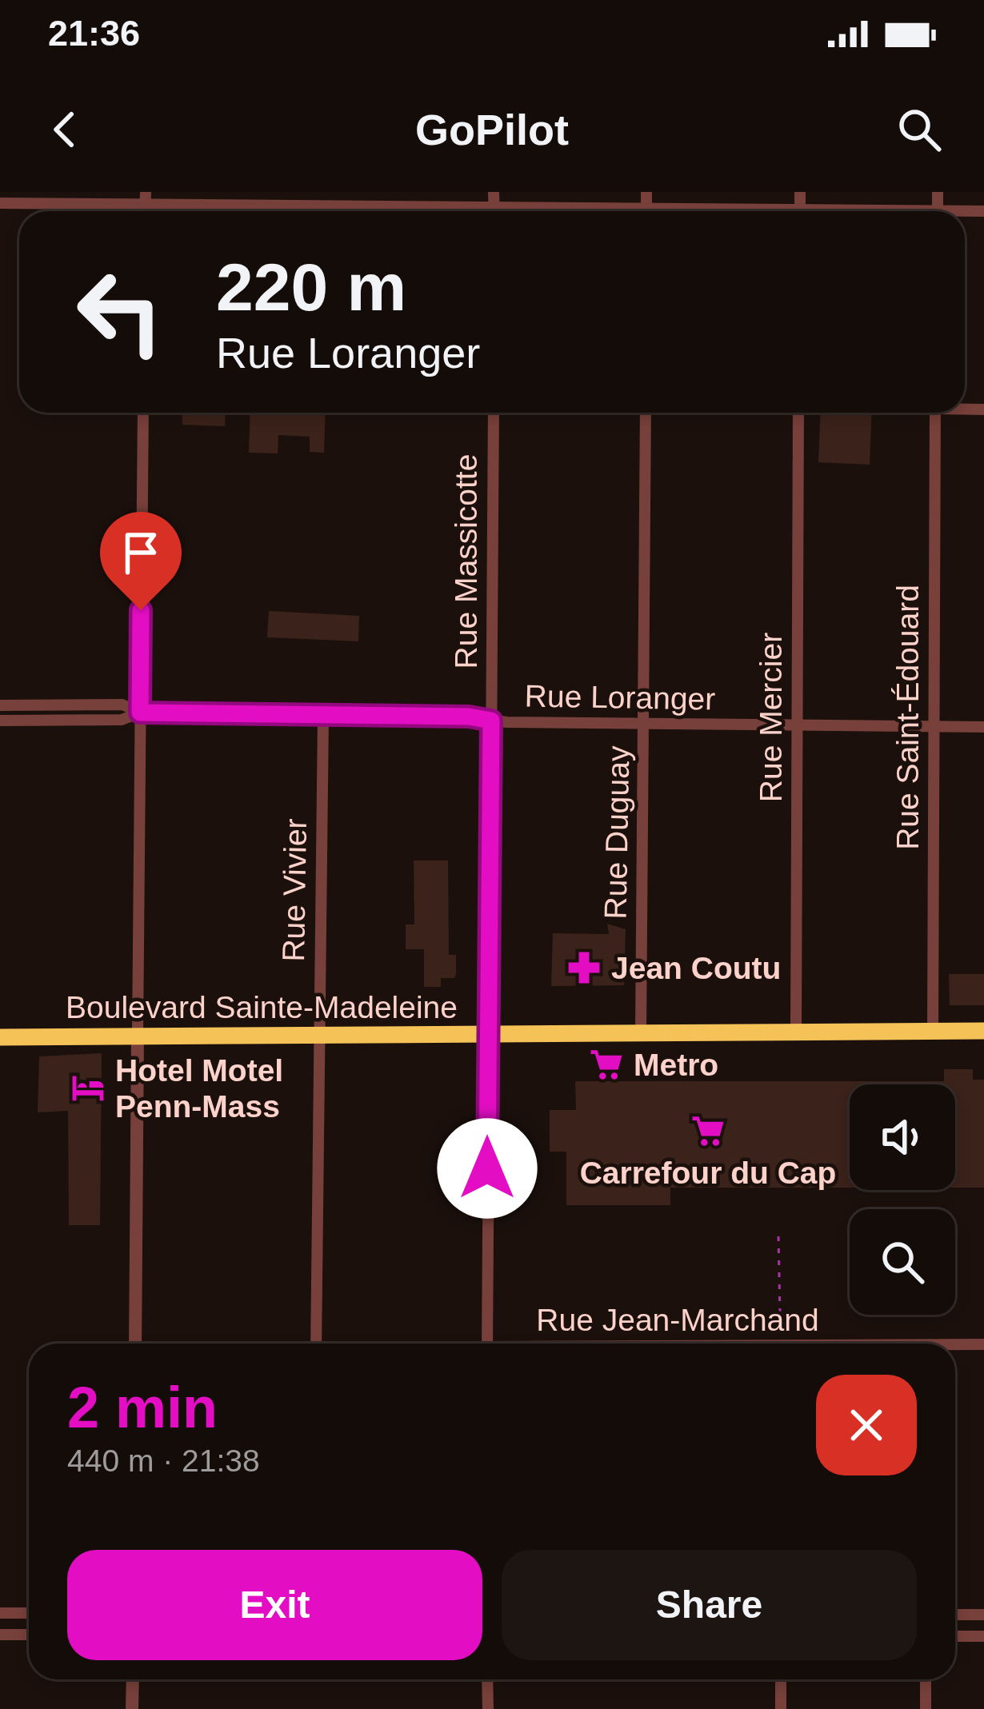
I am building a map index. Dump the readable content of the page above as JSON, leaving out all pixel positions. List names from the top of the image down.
{
  "streets": {
    "main road": ["Boulevard Sainte-Madeleine"],
    "street": [
      "Rue Massicotte",
      "Rue Loranger",
      "Rue Mercier",
      "Rue Saint-Édouard",
      "Rue Duguay",
      "Rue Vivier",
      "Rue Jean-Marchand"
    ]
  },
  "crossings": [
    ["Rue Massicotte", "Rue Loranger"],
    ["Rue Massicotte", "Boulevard Sainte-Madeleine"],
    ["Rue Loranger", "Rue Mercier"],
    ["Rue Loranger", "Rue Saint-Édouard"],
    ["Rue Loranger", "Rue Duguay"],
    ["Rue Loranger", "Rue Vivier"],
    ["Rue Mercier", "Boulevard Sainte-Madeleine"],
    ["Rue Saint-Édouard", "Boulevard Sainte-Madeleine"],
    ["Rue Duguay", "Boulevard Sainte-Madeleine"],
    ["Rue Vivier", "Boulevard Sainte-Madeleine"]
  ],
  "places": {
    "pharmacy": ["Jean Coutu"],
    "supermarket": ["Metro", "Carrefour du Cap"],
    "hotel": ["Hotel Motel Penn-Mass"]
  },
  "page": {
    "status": "21:36",
    "header": "GoPilot",
    "turn": ["220 m", "Rue Loranger"],
    "heading": ["2 min", "440 m · 21:38"],
    "buttons": ["Exit", "Share"]
  }
}
